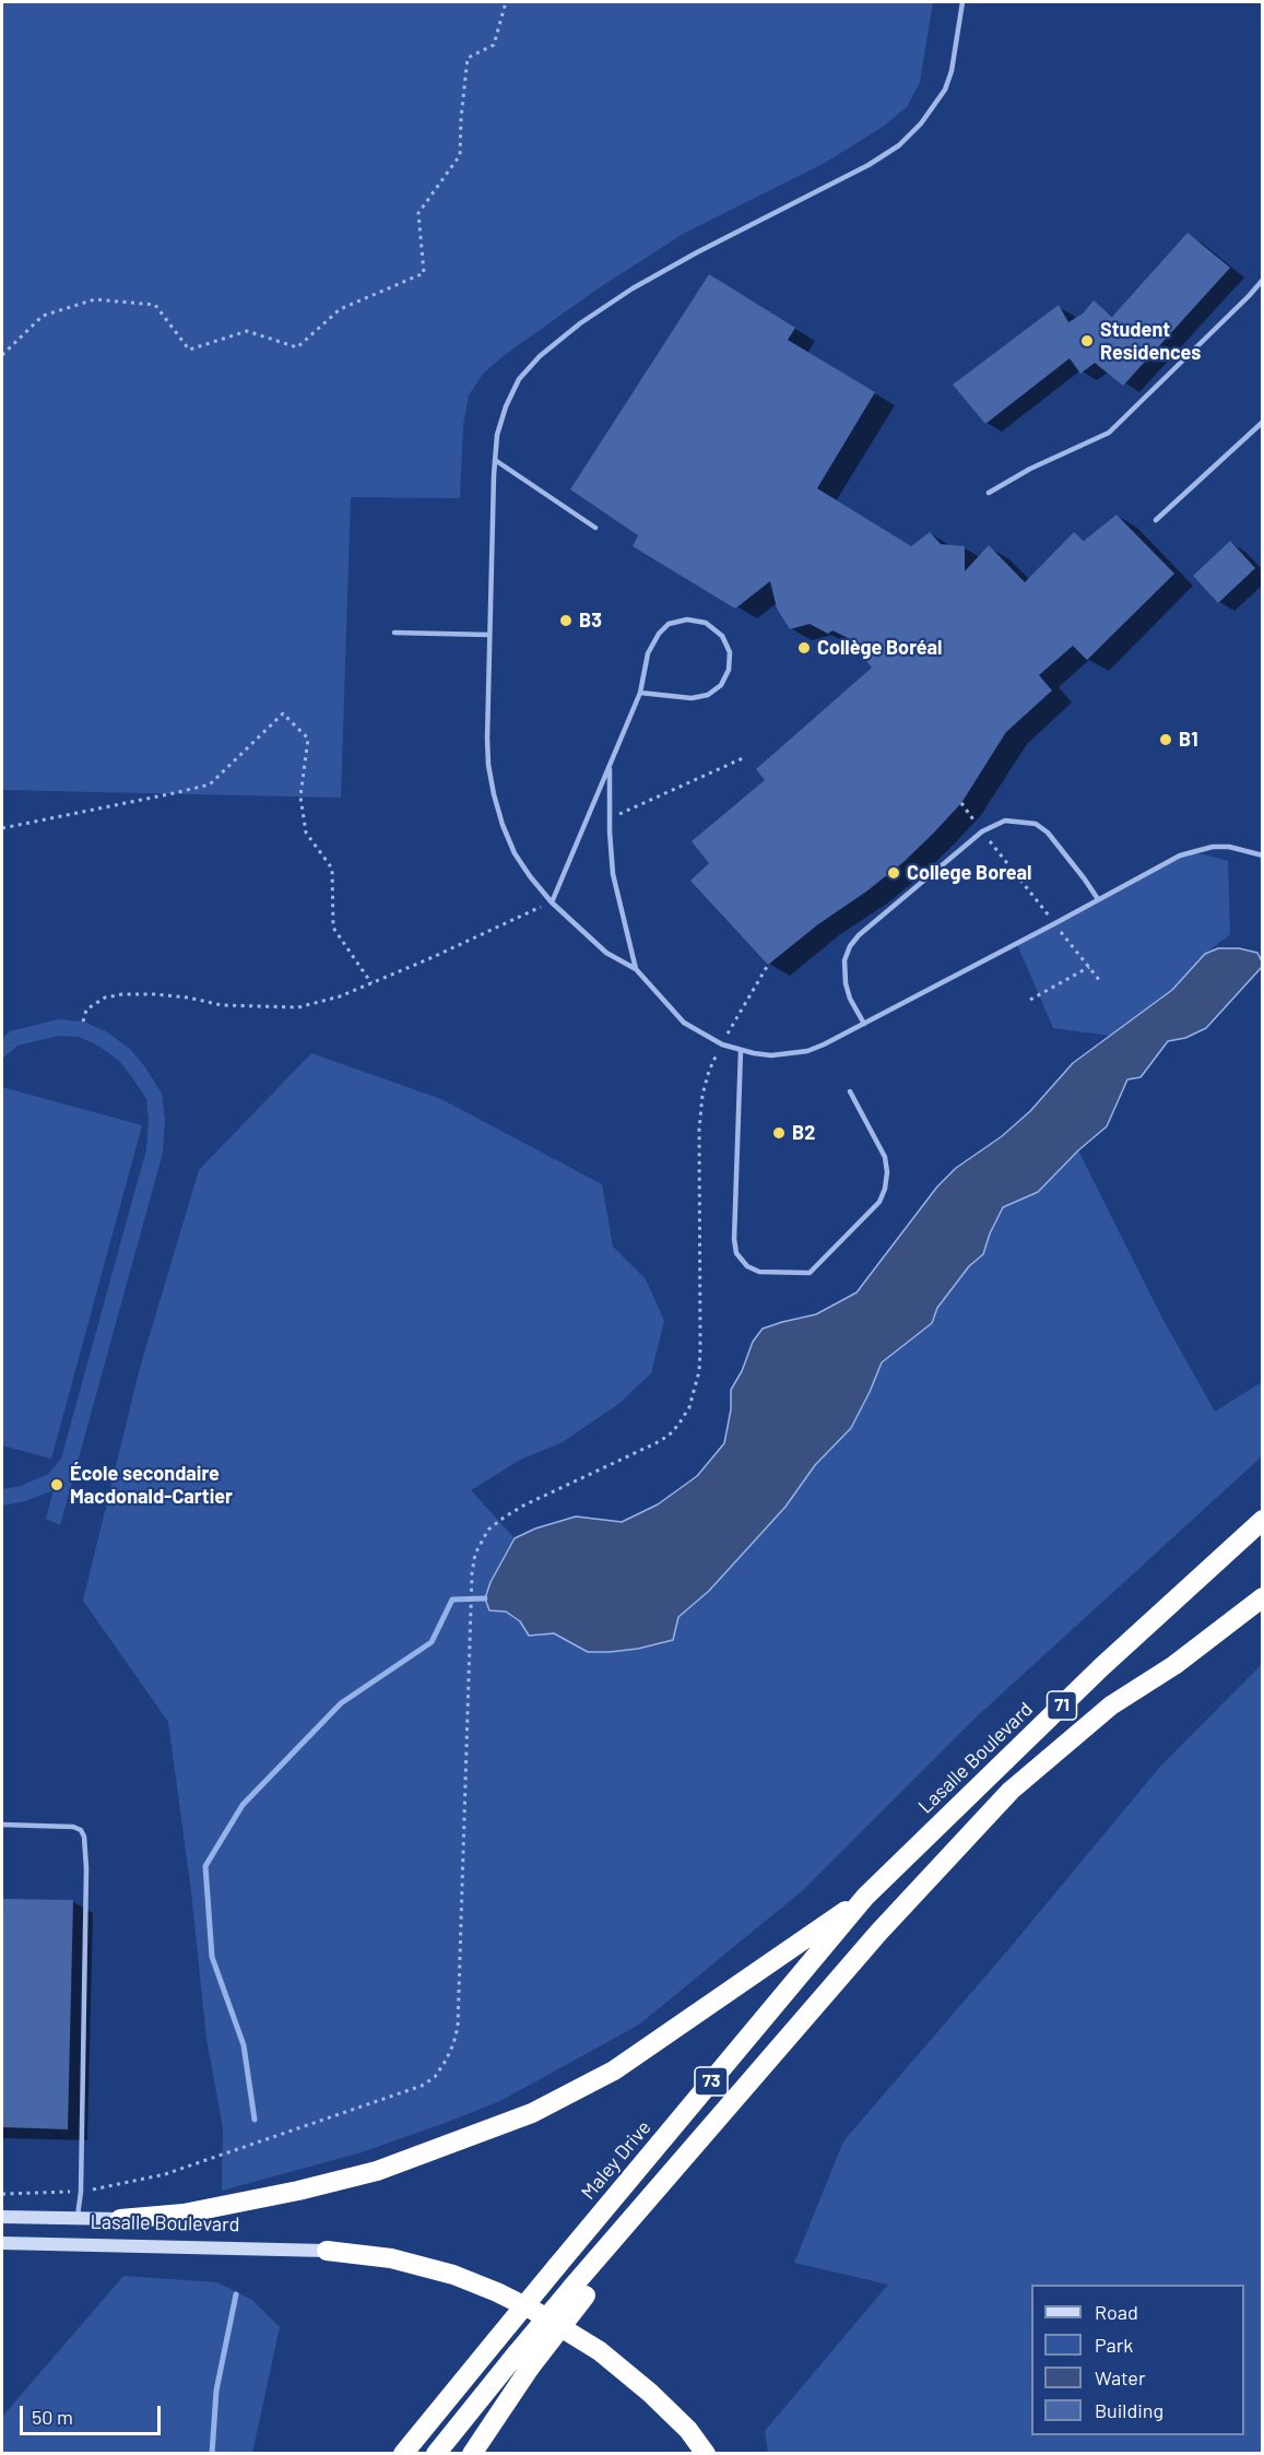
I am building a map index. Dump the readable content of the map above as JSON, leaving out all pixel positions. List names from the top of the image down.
{
  "streets": {
    "highway": [
      "71",
      "Lasalle Boulevard",
      "73",
      "Maley Drive"
    ]
  },
  "crossings": [
    ["Lasalle Boulevard", "Maley Drive"]
  ],
  "places": [
    "Student Residences",
    "B3",
    "Collège Boréal",
    "B1",
    "College Boreal",
    "B2",
    "École secondaire Macdonald-Cartier"
  ],
  "legend": [
    "Road",
    "Park",
    "Water",
    "Building"
  ],
  "scale_bar": "50 m"
}
